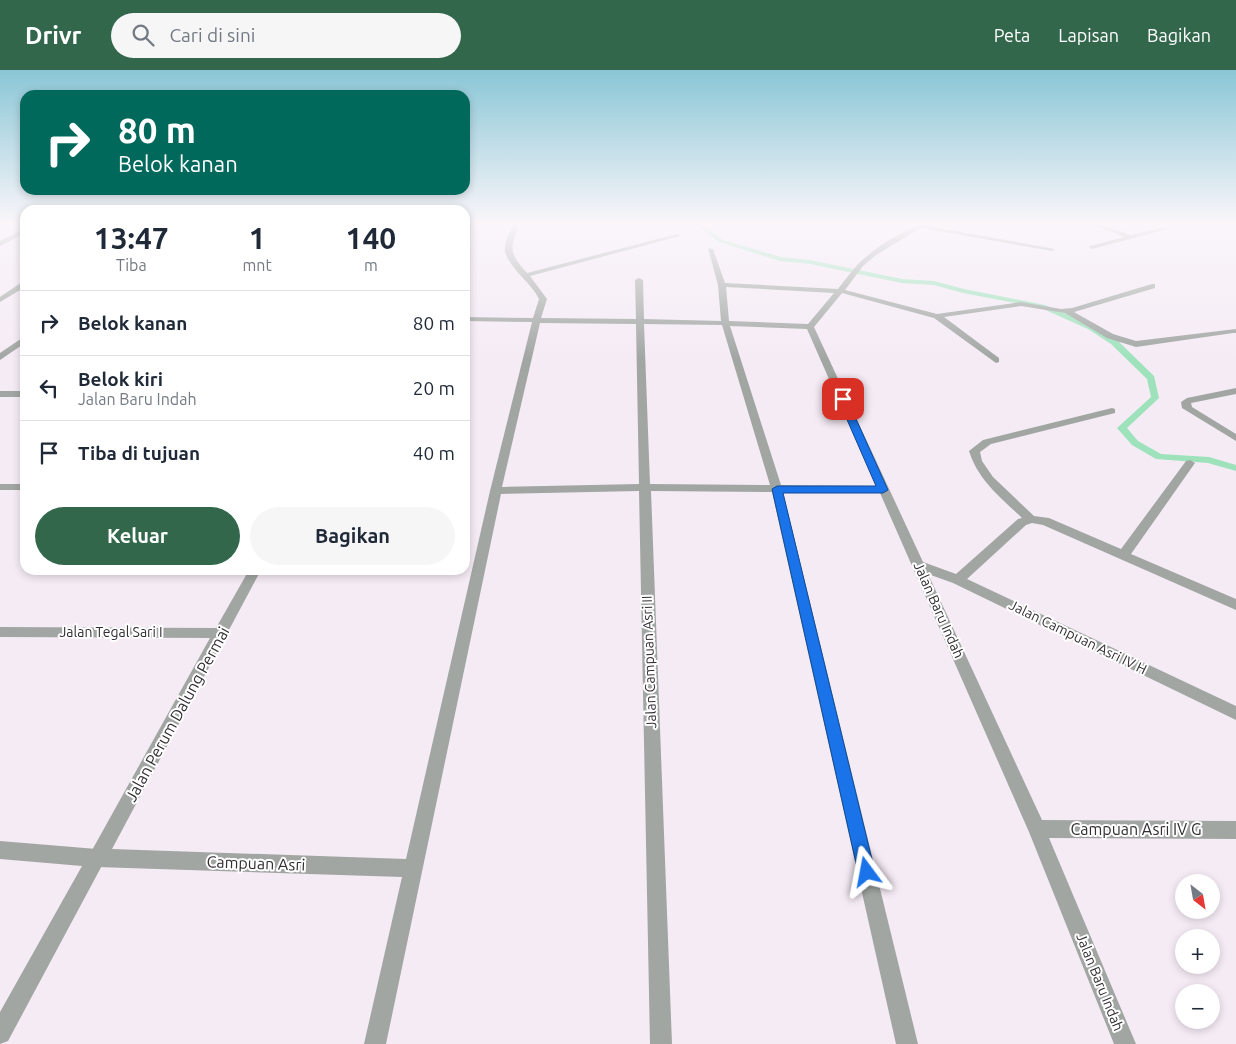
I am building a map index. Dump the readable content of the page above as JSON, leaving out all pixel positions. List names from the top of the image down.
{
  "streets": {
    "street": [
      "Jalan Baru Indah",
      "Jalan Tegal Sari I",
      "Jalan Campuan Asri IV H",
      "Jalan Campuan Asri II",
      "Jalan Perum Dalung Permai",
      "Campuan Asri IV G",
      "Campuan Asri"
    ]
  },
  "crossings": [
    ["Jalan Baru Indah", "Jalan Campuan Asri IV H"],
    ["Jalan Baru Indah", "Campuan Asri IV G"],
    ["Jalan Tegal Sari I", "Jalan Perum Dalung Permai"],
    ["Jalan Perum Dalung Permai", "Campuan Asri"]
  ],
  "north": "bottom right",
  "page": {
    "header": "Drivr",
    "search": "Cari di sini",
    "nav": ["Peta", "Lapisan", "Bagikan"],
    "turn": ["80 m", "Belok kanan"],
    "eta": [
      "13:47",
      "Tiba",
      "1",
      "mnt",
      "140",
      "m"
    ],
    "list": [
      {
        "name": "Belok kanan",
        "value": "80 m"
      },
      {
        "name": "Belok kiri",
        "note": "Jalan Baru Indah",
        "value": "20 m"
      },
      {
        "name": "Tiba di tujuan",
        "value": "40 m"
      }
    ],
    "buttons": ["Keluar", "Bagikan"],
    "map_buttons": ["+", "−"]
  }
}
